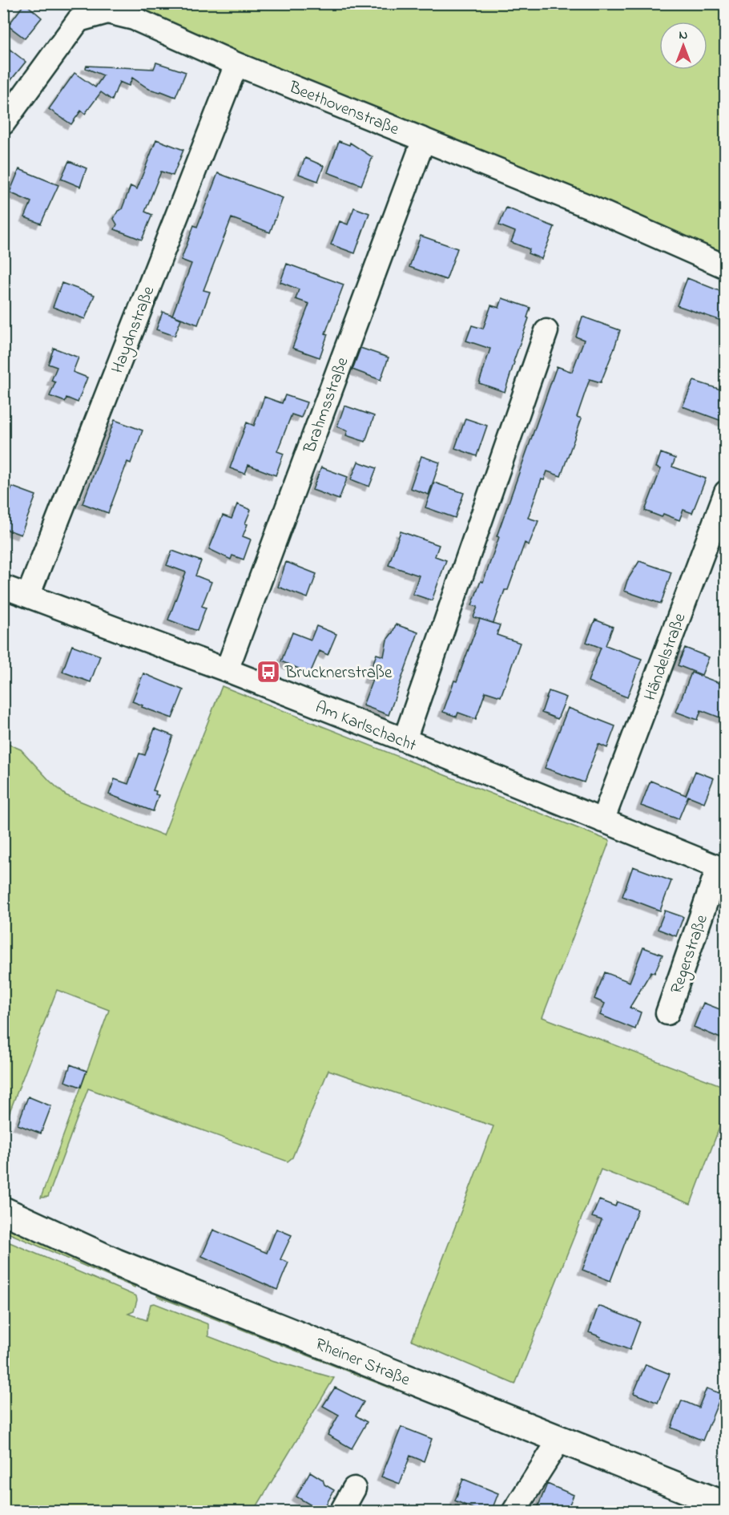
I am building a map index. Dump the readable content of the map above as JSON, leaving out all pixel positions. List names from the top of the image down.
{
  "streets": {
    "main road": ["Rheiner Straße"],
    "street": [
      "Beethovenstraße",
      "Haydnstraße",
      "Brahmsstraße",
      "Händelstraße",
      "Am Karlschacht",
      "Regerstraße"
    ]
  },
  "crossings": [
    ["Beethovenstraße", "Haydnstraße"],
    ["Beethovenstraße", "Brahmsstraße"],
    ["Haydnstraße", "Am Karlschacht"],
    ["Brahmsstraße", "Am Karlschacht"],
    ["Händelstraße", "Am Karlschacht"],
    ["Am Karlschacht", "Regerstraße"]
  ],
  "places": {
    "bus stop": ["Brucknerstraße"]
  },
  "north": "top"
}
